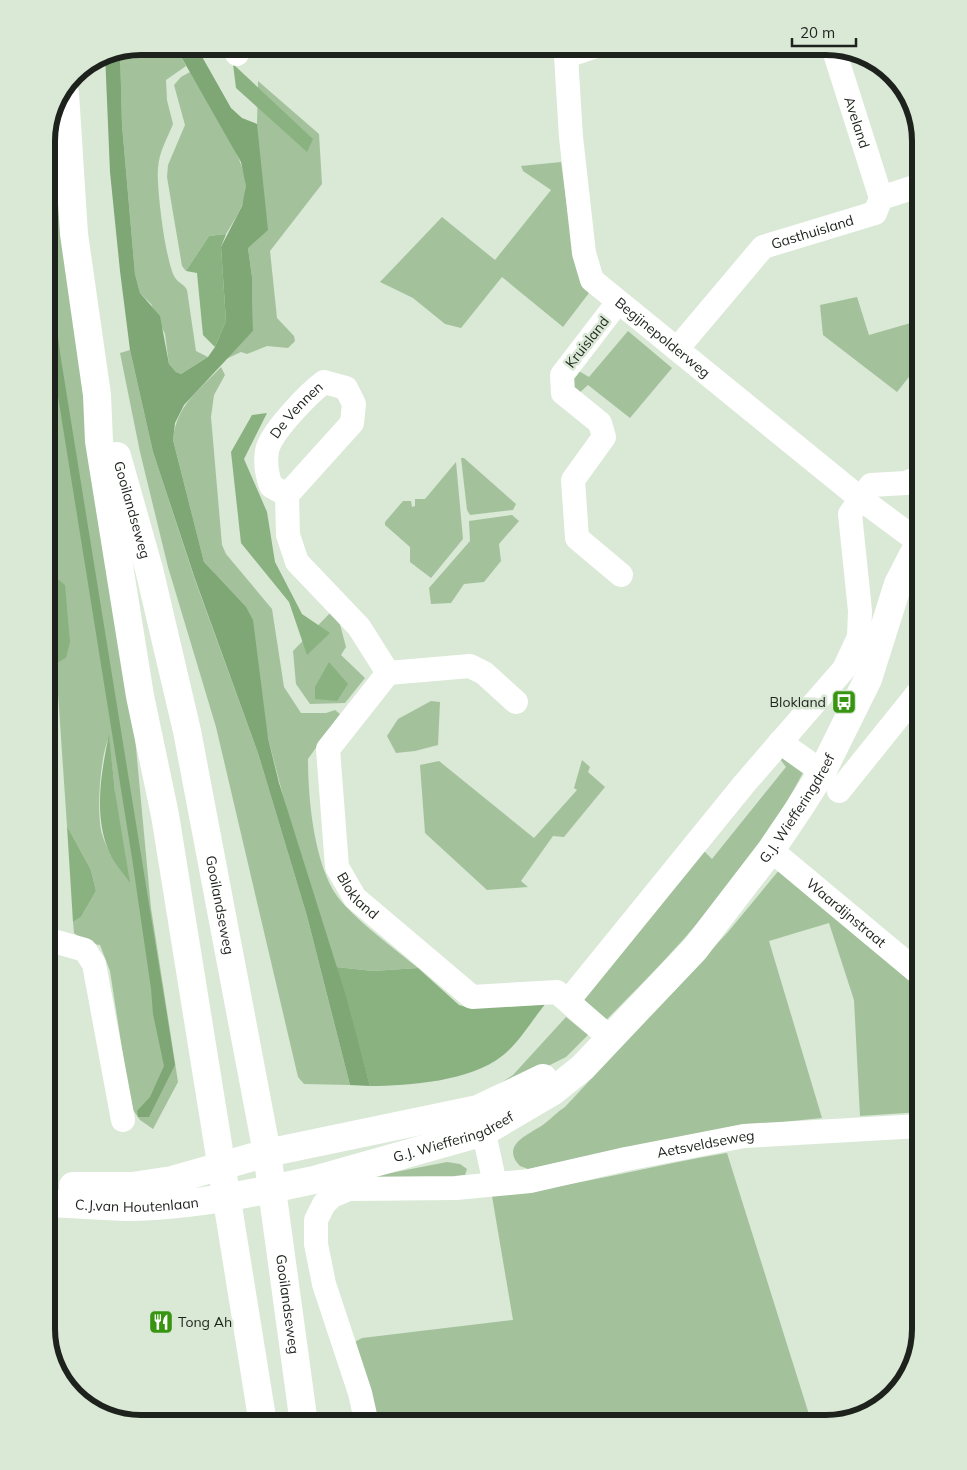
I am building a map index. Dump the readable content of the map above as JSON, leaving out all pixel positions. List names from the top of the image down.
{
  "streets": {
    "main road": ["Gooilandseweg", "G.J. Wiefferingdreef", "C.J.van Houtenlaan"],
    "street": [
      "Aveland",
      "Gasthuisland",
      "Begijnepolderweg",
      "Kruisland",
      "De Vennen",
      "Blokland",
      "Waardijnstraat",
      "Aetsveldseweg"
    ]
  },
  "crossings": [
    ["Aveland", "Gasthuisland"],
    ["Gasthuisland", "Begijnepolderweg"],
    ["Begijnepolderweg", "Kruisland"],
    ["Gooilandseweg", "G.J. Wiefferingdreef"],
    ["Gooilandseweg", "C.J.van Houtenlaan"],
    ["G.J. Wiefferingdreef", "Blokland"],
    ["G.J. Wiefferingdreef", "Waardijnstraat"],
    ["G.J. Wiefferingdreef", "C.J.van Houtenlaan"]
  ],
  "places": {
    "bus stop": ["Blokland"],
    "restaurant": ["Tong Ah"]
  },
  "scale_bar": "20 m"
}
